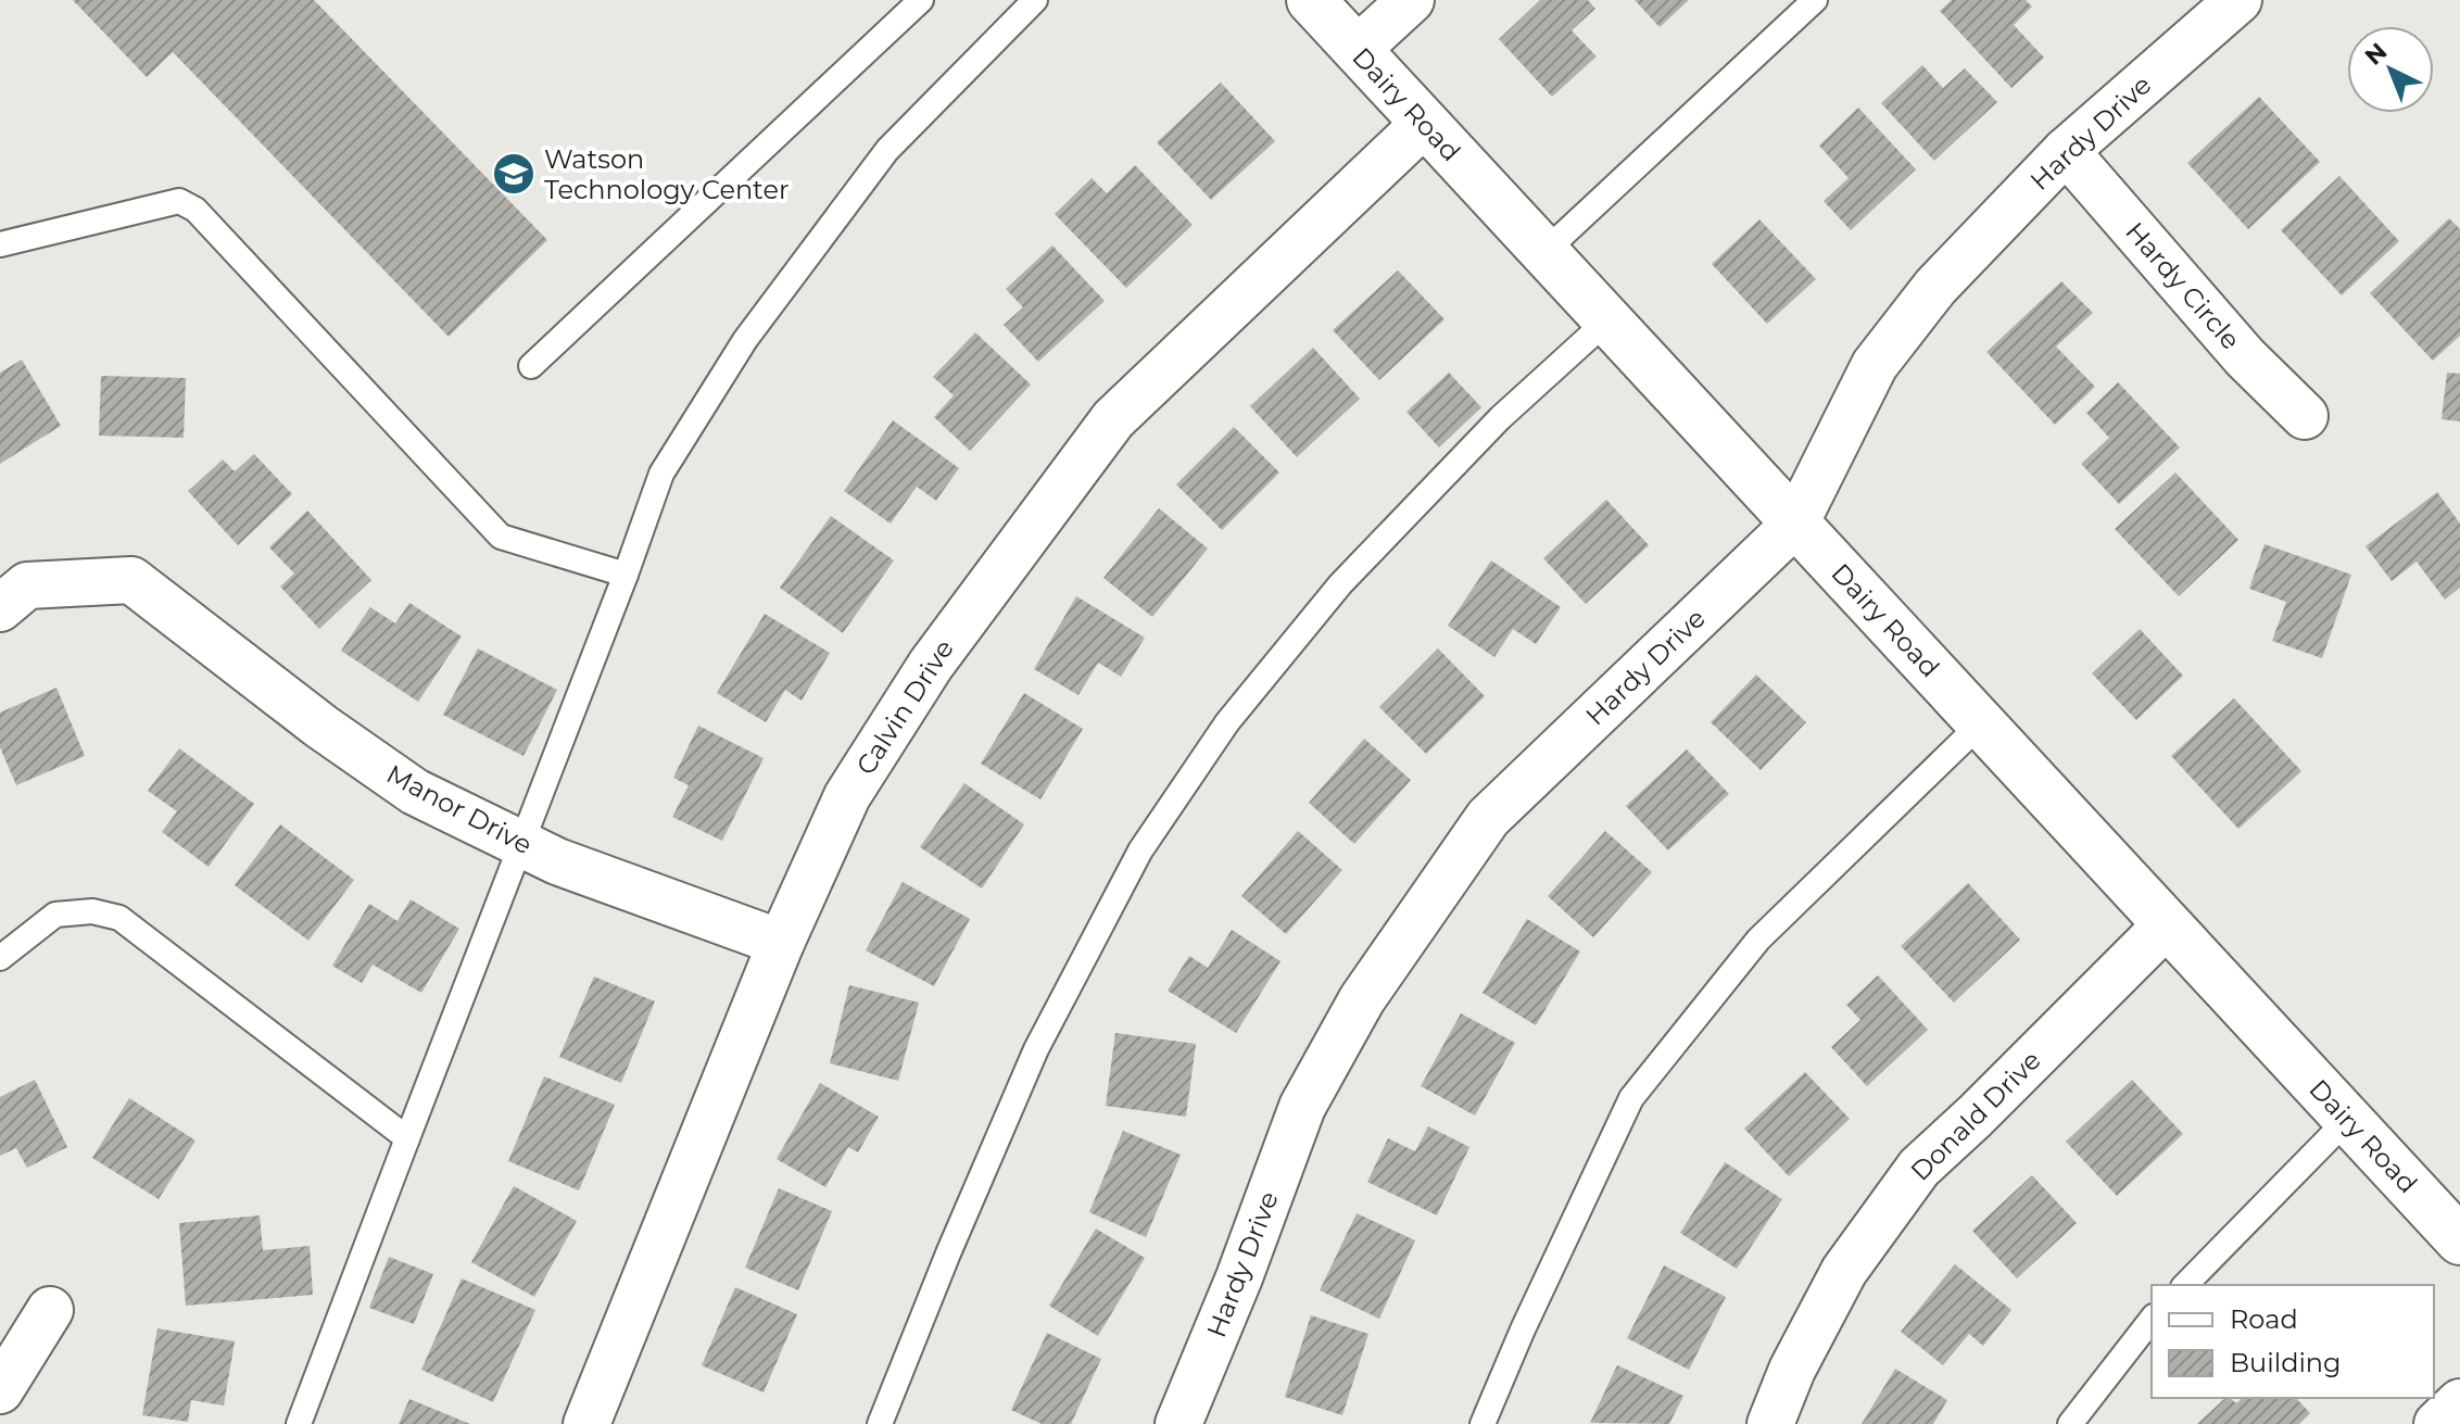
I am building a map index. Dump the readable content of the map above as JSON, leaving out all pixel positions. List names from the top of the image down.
{
  "streets": {
    "street": [
      "Dairy Road",
      "Hardy Drive",
      "Hardy Circle",
      "Calvin Drive",
      "Manor Drive",
      "Donald Drive"
    ]
  },
  "crossings": [
    ["Dairy Road", "Hardy Drive"],
    ["Dairy Road", "Calvin Drive"],
    ["Dairy Road", "Donald Drive"],
    ["Hardy Drive", "Hardy Circle"],
    ["Calvin Drive", "Manor Drive"]
  ],
  "places": {
    "school or university": ["Watson Technology Center"]
  },
  "legend": ["Road", "Building"],
  "north": "top left"
}
